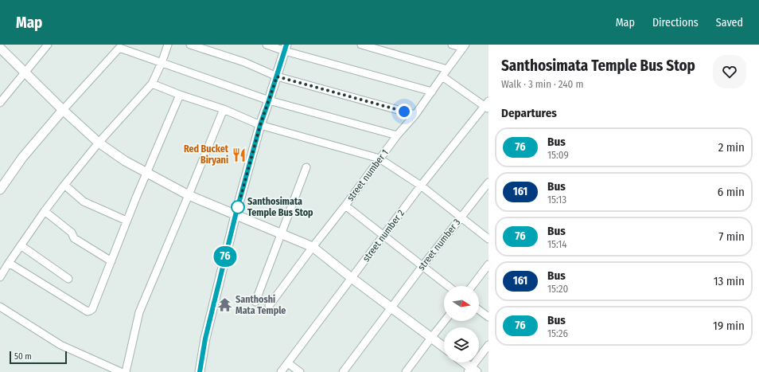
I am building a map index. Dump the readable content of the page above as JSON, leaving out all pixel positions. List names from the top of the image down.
{
  "streets": {
    "street": ["street number 1", "street number 2", "street number 3"]
  },
  "places": {
    "restaurant": ["Red Bucket Biryani"],
    "other": ["Santhosimata Temple Bus Stop"],
    "temple": ["Santhoshi Mata Temple"]
  },
  "lines": ["bus line 76"],
  "scale_bar": "50 m",
  "north": "right",
  "page": {
    "header": "Map",
    "nav": ["Map", "Directions", "Saved"],
    "on_map": "76",
    "heading": [
      ["Santhosimata Temple Bus Stop", "Walk · 3 min · 240 m"],
      "Departures"
    ],
    "list": [
      {
        "mark": "76",
        "name": "Bus",
        "note": "15:09",
        "value": "2 min"
      },
      {
        "mark": "161",
        "name": "Bus",
        "note": "15:13",
        "value": "6 min"
      },
      {
        "mark": "76",
        "name": "Bus",
        "note": "15:14",
        "value": "7 min"
      },
      {
        "mark": "161",
        "name": "Bus",
        "note": "15:20",
        "value": "13 min"
      },
      {
        "mark": "76",
        "name": "Bus",
        "note": "15:26",
        "value": "19 min"
      }
    ],
    "scale": "50 m"
  }
}
